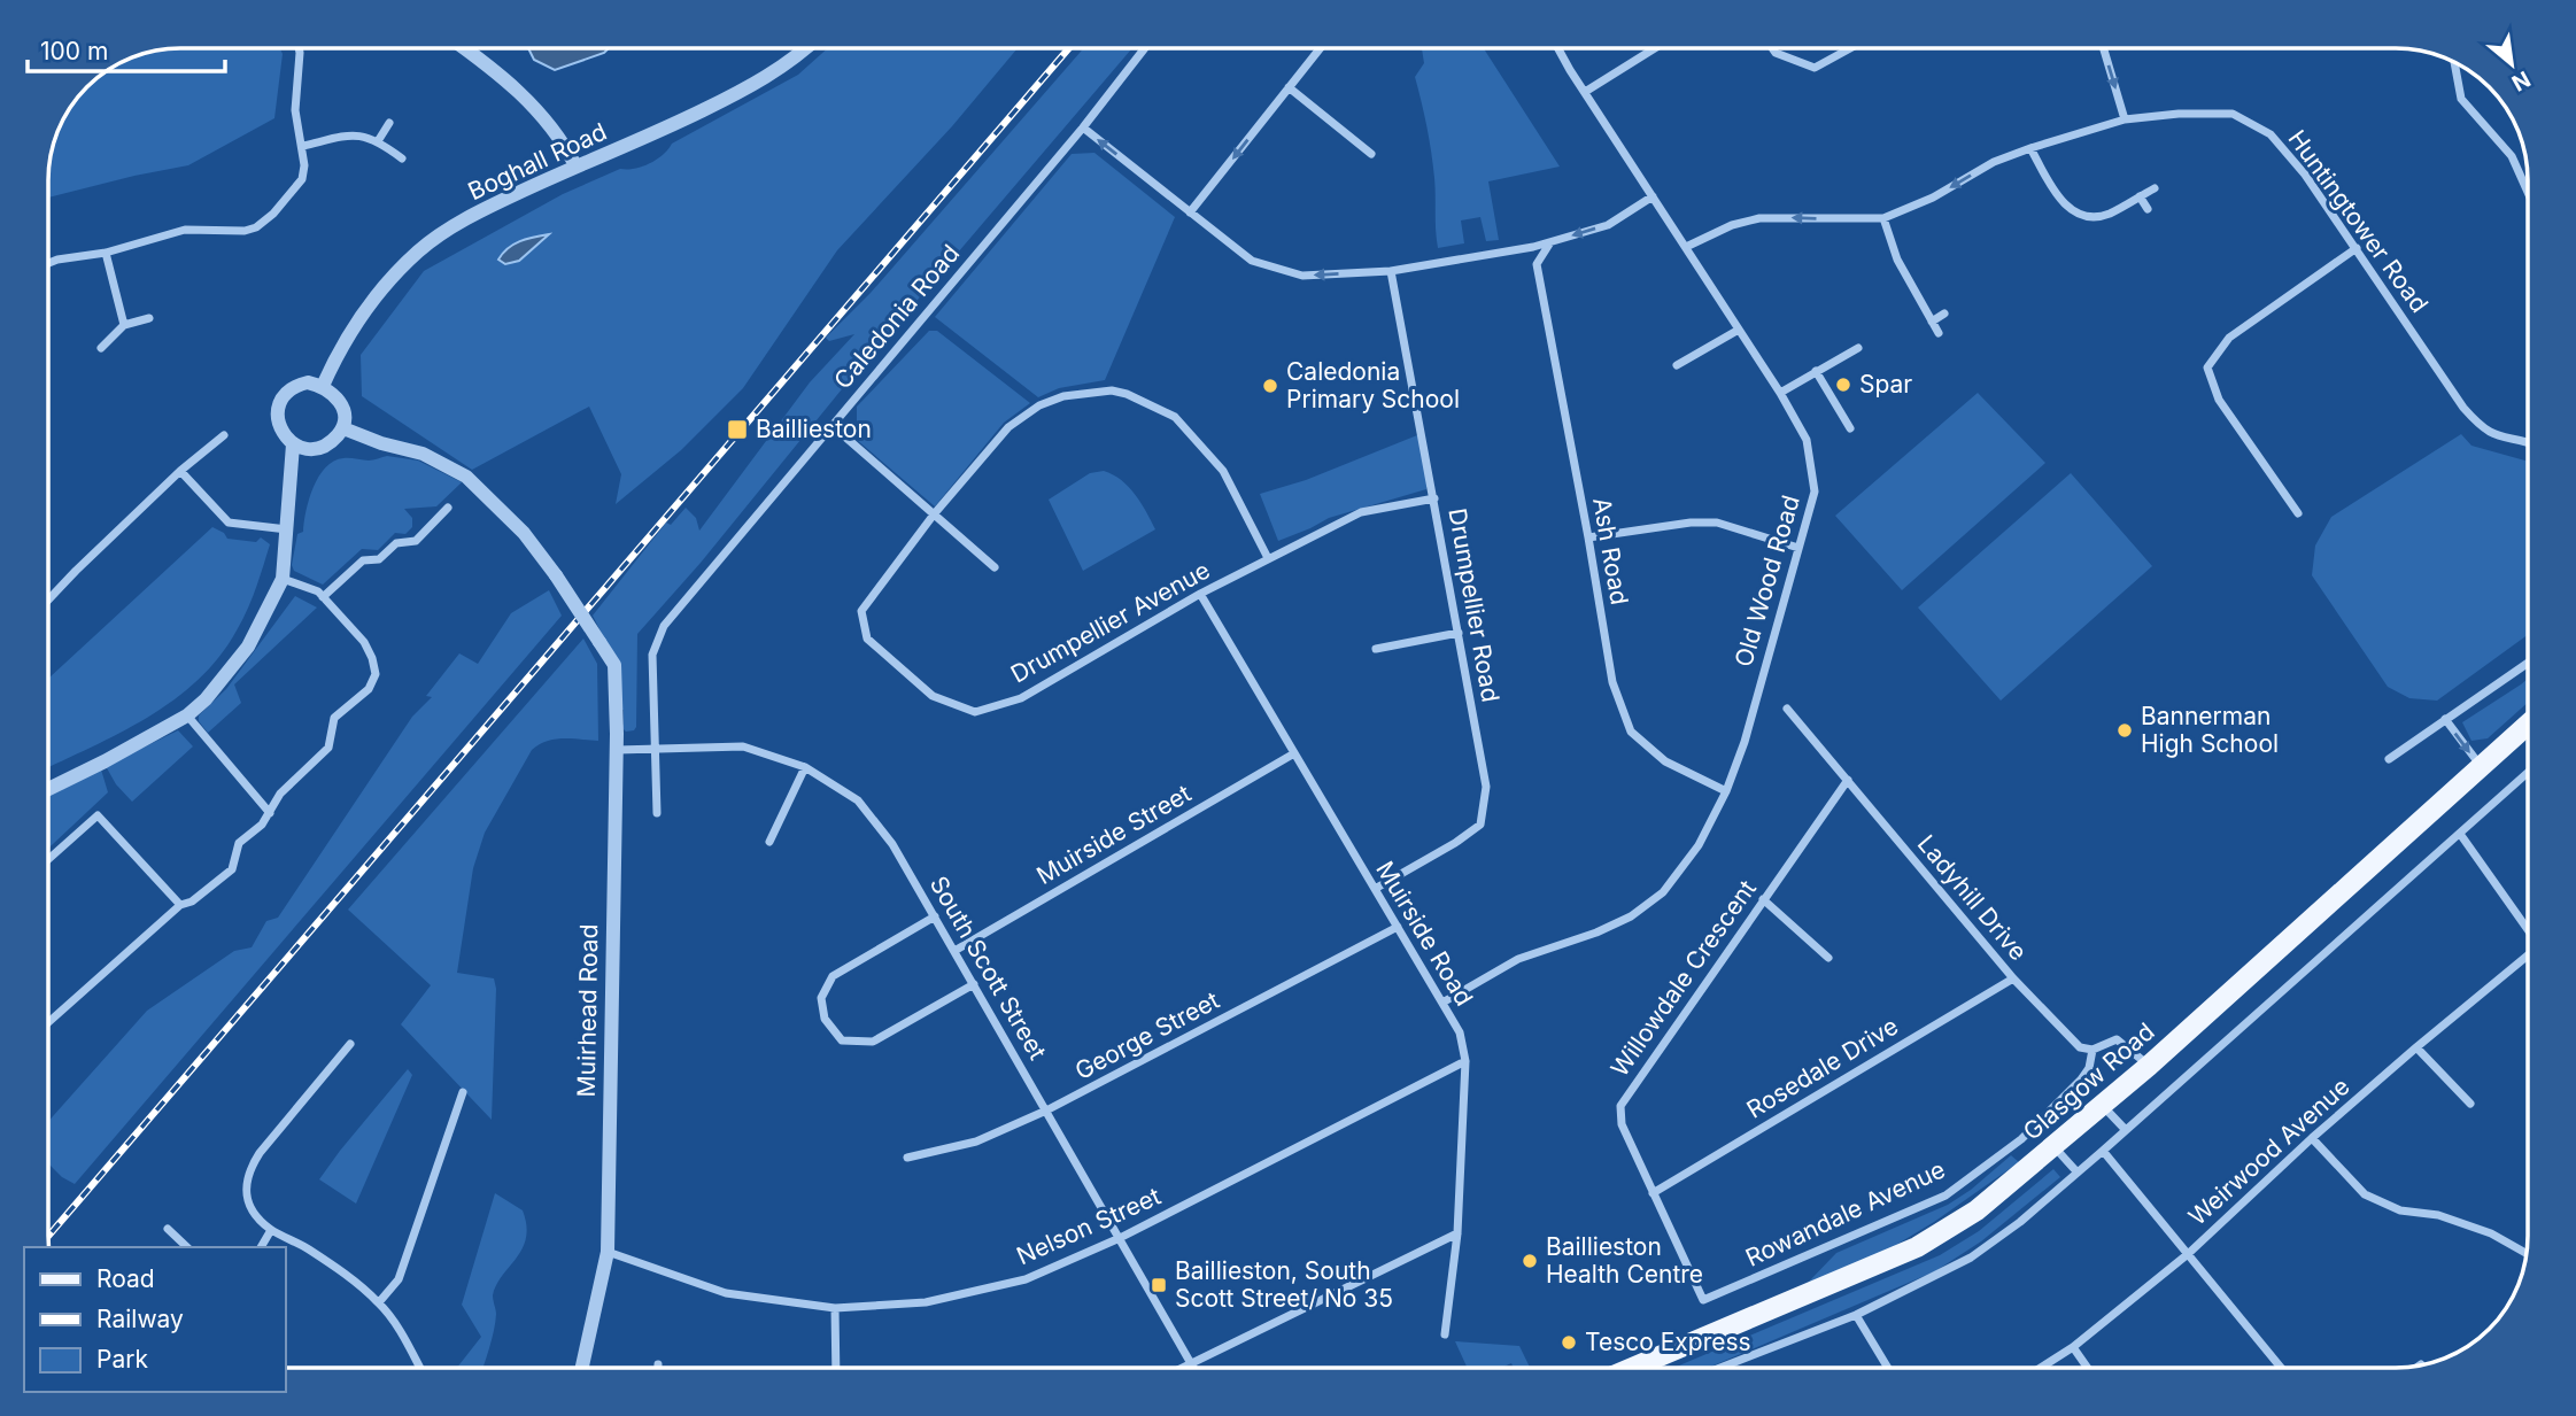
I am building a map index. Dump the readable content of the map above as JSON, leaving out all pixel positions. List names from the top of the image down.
{
  "streets": {
    "main road": ["Glasgow Road"],
    "street": [
      "Boghall Road",
      "Huntingtower Road",
      "Caledonia Road",
      "Ash Road",
      "Old Wood Road",
      "Drumpellier Road",
      "Drumpellier Avenue",
      "Muirside Street",
      "Ladyhill Drive",
      "Muirside Road",
      "South Scott Street",
      "Willowdale Crescent",
      "Muirhead Road",
      "George Street",
      "Rosedale Drive",
      "Weirwood Avenue",
      "Rowandale Avenue",
      "Nelson Street"
    ]
  },
  "crossings": [
    ["Boghall Road", "Muirhead Road"],
    ["Huntingtower Road", "Old Wood Road"],
    ["Caledonia Road", "South Scott Street"],
    ["Ash Road", "Old Wood Road"],
    ["Old Wood Road", "Muirside Road"],
    ["Drumpellier Road", "Drumpellier Avenue"],
    ["Drumpellier Road", "Muirside Road"],
    ["Drumpellier Avenue", "Muirside Road"],
    ["Muirside Street", "Muirside Road"],
    ["Muirside Street", "South Scott Street"],
    ["Ladyhill Drive", "Willowdale Crescent"],
    ["Ladyhill Drive", "Rosedale Drive"],
    ["Ladyhill Drive", "Rowandale Avenue"],
    ["Muirside Road", "George Street"],
    ["Muirside Road", "Nelson Street"],
    ["South Scott Street", "Muirhead Road"],
    ["South Scott Street", "George Street"],
    ["South Scott Street", "Nelson Street"],
    ["Willowdale Crescent", "Rosedale Drive"],
    ["Willowdale Crescent", "Rowandale Avenue"],
    ["Muirhead Road", "Nelson Street"]
  ],
  "places": {
    "other": [
      "Spar",
      "Caledonia Primary School",
      "Bannerman High School",
      "Baillieston Health Centre",
      "Tesco Express"
    ],
    "transit": ["Baillieston", "Baillieston, South Scott Street/ No 35"]
  },
  "legend": ["Road", "Railway", "Park"],
  "scale_bar": "100 m",
  "north": "bottom right"
}
